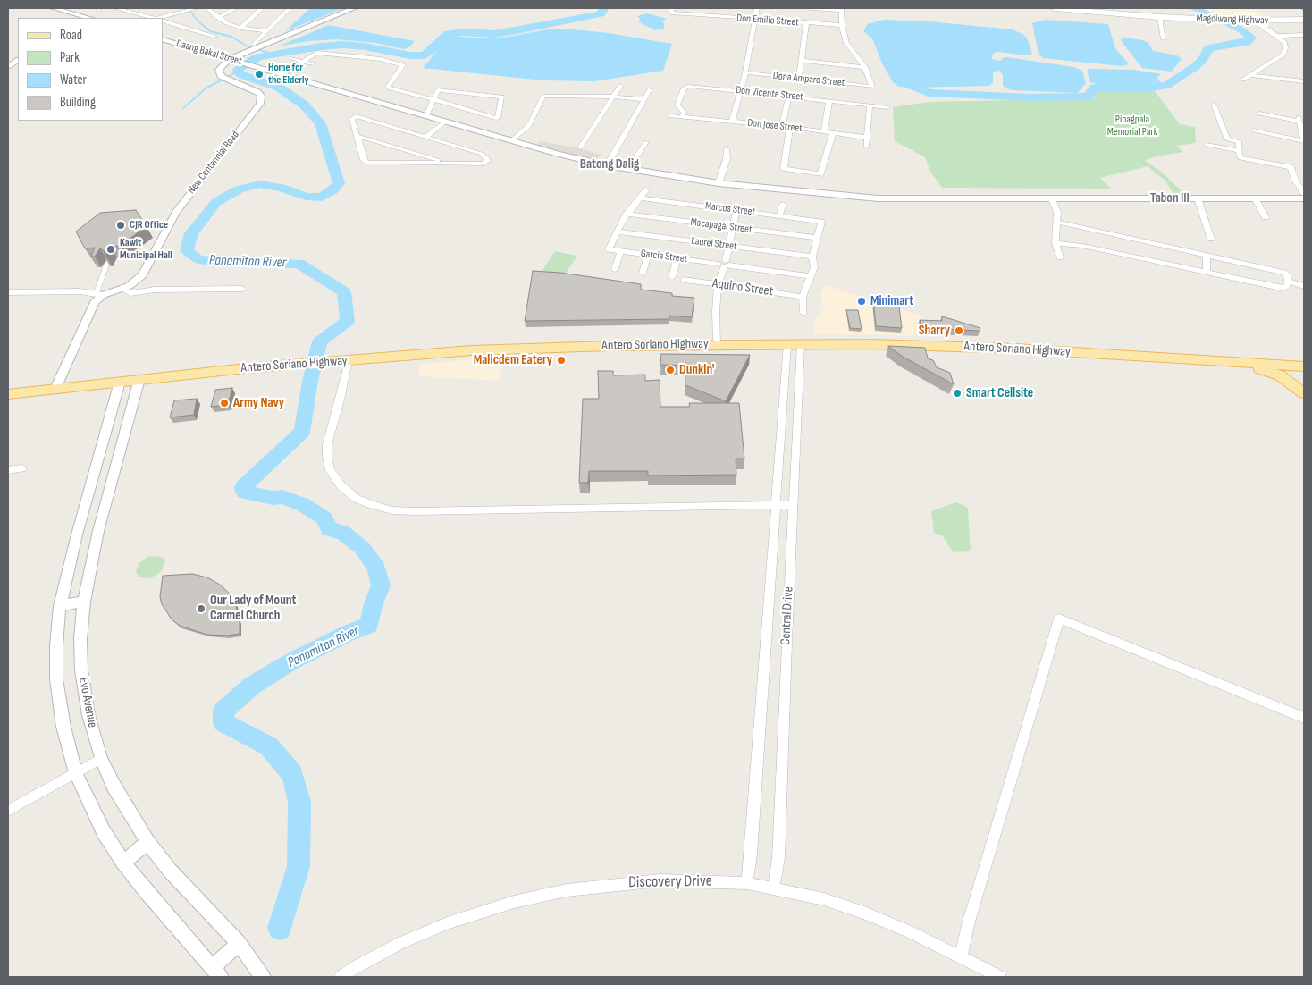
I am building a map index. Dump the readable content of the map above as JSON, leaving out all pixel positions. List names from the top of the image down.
{
  "streets": {
    "main road": ["Magdiwang Highway", "Antero Soriano Highway"],
    "street": [
      "Don Emilio Street",
      "Daang Bakal Street",
      "Dona Amparo Street",
      "Don Vicente Street",
      "Don Jose Street",
      "New Centennial Road",
      "Marcos Street",
      "Macapagal Street",
      "Laurel Street",
      "Garcia Street",
      "Aquino Street",
      "Central Drive",
      "Evo Avenue",
      "Discovery Drive"
    ]
  },
  "crossings": [
    ["Daang Bakal Street", "New Centennial Road"],
    ["Don Vicente Street", "Don Jose Street"],
    ["Marcos Street", "Macapagal Street"],
    ["Laurel Street", "Garcia Street"],
    ["Antero Soriano Highway", "Central Drive"],
    ["Antero Soriano Highway", "Evo Avenue"],
    ["Central Drive", "Discovery Drive"]
  ],
  "districts": ["Batong Dalig", "Tabon III"],
  "water": ["Panamitan River"],
  "parks": ["Pinagpala Memorial Park"],
  "places": [
    "Home for the Elderly",
    "CJR Office",
    "Kawit Municipal Hall",
    "Minimart",
    "Sharry",
    "Malicdem Eatery",
    "Dunkin'",
    "Smart Cellsite",
    "Army Navy",
    "Our Lady of Mount Carmel Church"
  ],
  "legend": [
    "Road",
    "Park",
    "Water",
    "Building"
  ]
}
